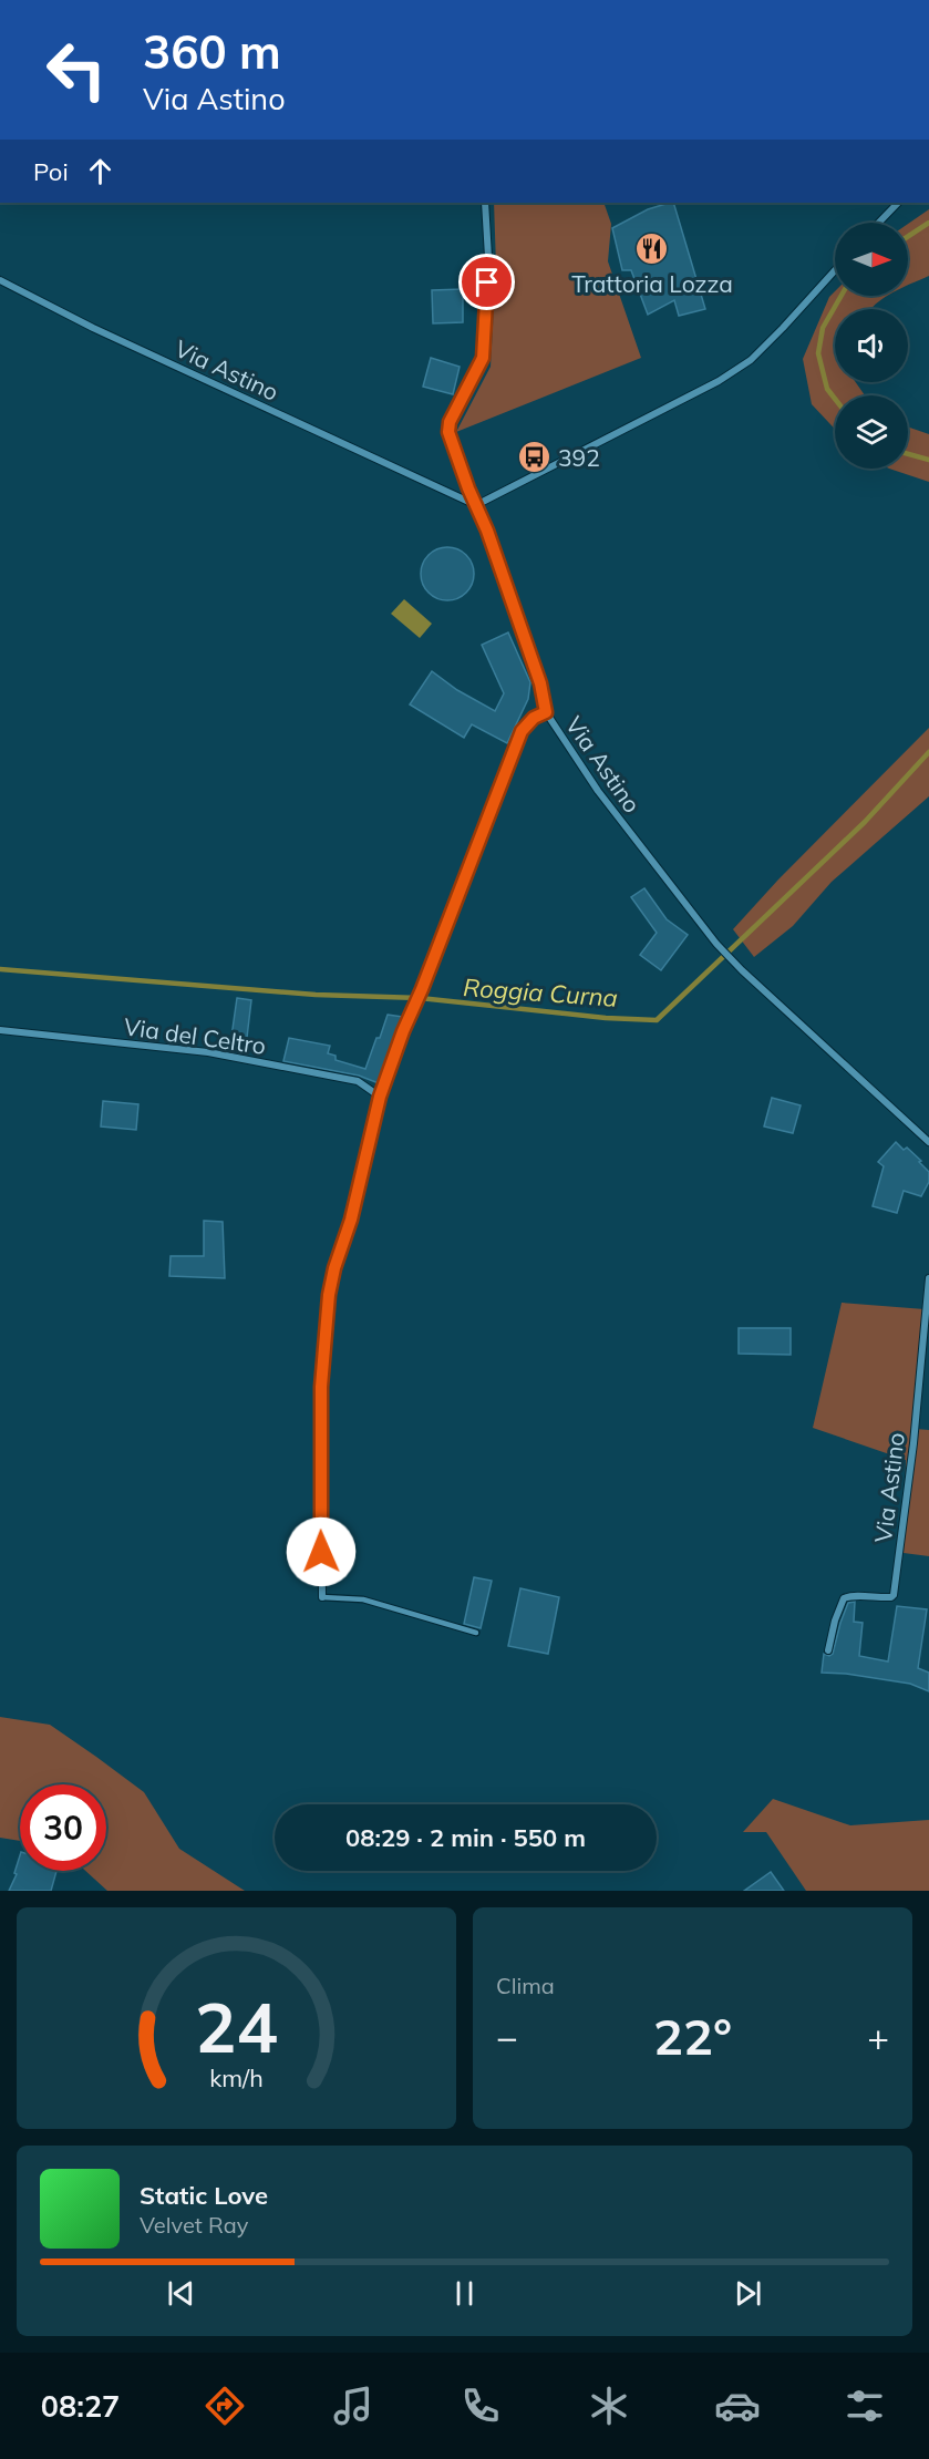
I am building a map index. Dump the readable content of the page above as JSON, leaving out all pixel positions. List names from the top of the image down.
{
  "streets": {
    "street": ["Via Astino", "Via del Celtro"]
  },
  "water": ["Roggia Curna"],
  "places": {
    "restaurant": ["Trattoria Lozza"],
    "bus stop": ["392"]
  },
  "north": "right",
  "page": {
    "turn": ["360 m", "Via Astino"],
    "then": "Poi",
    "limit": "30",
    "trip": "08:29 · 2 min · 550 m",
    "tile": "Clima",
    "heat": ["−", "22°", "+"],
    "song": ["Static Love", "Velvet Ray"],
    "tabs": "08:27",
    "gauge": ["24", "km/h"]
  }
}
